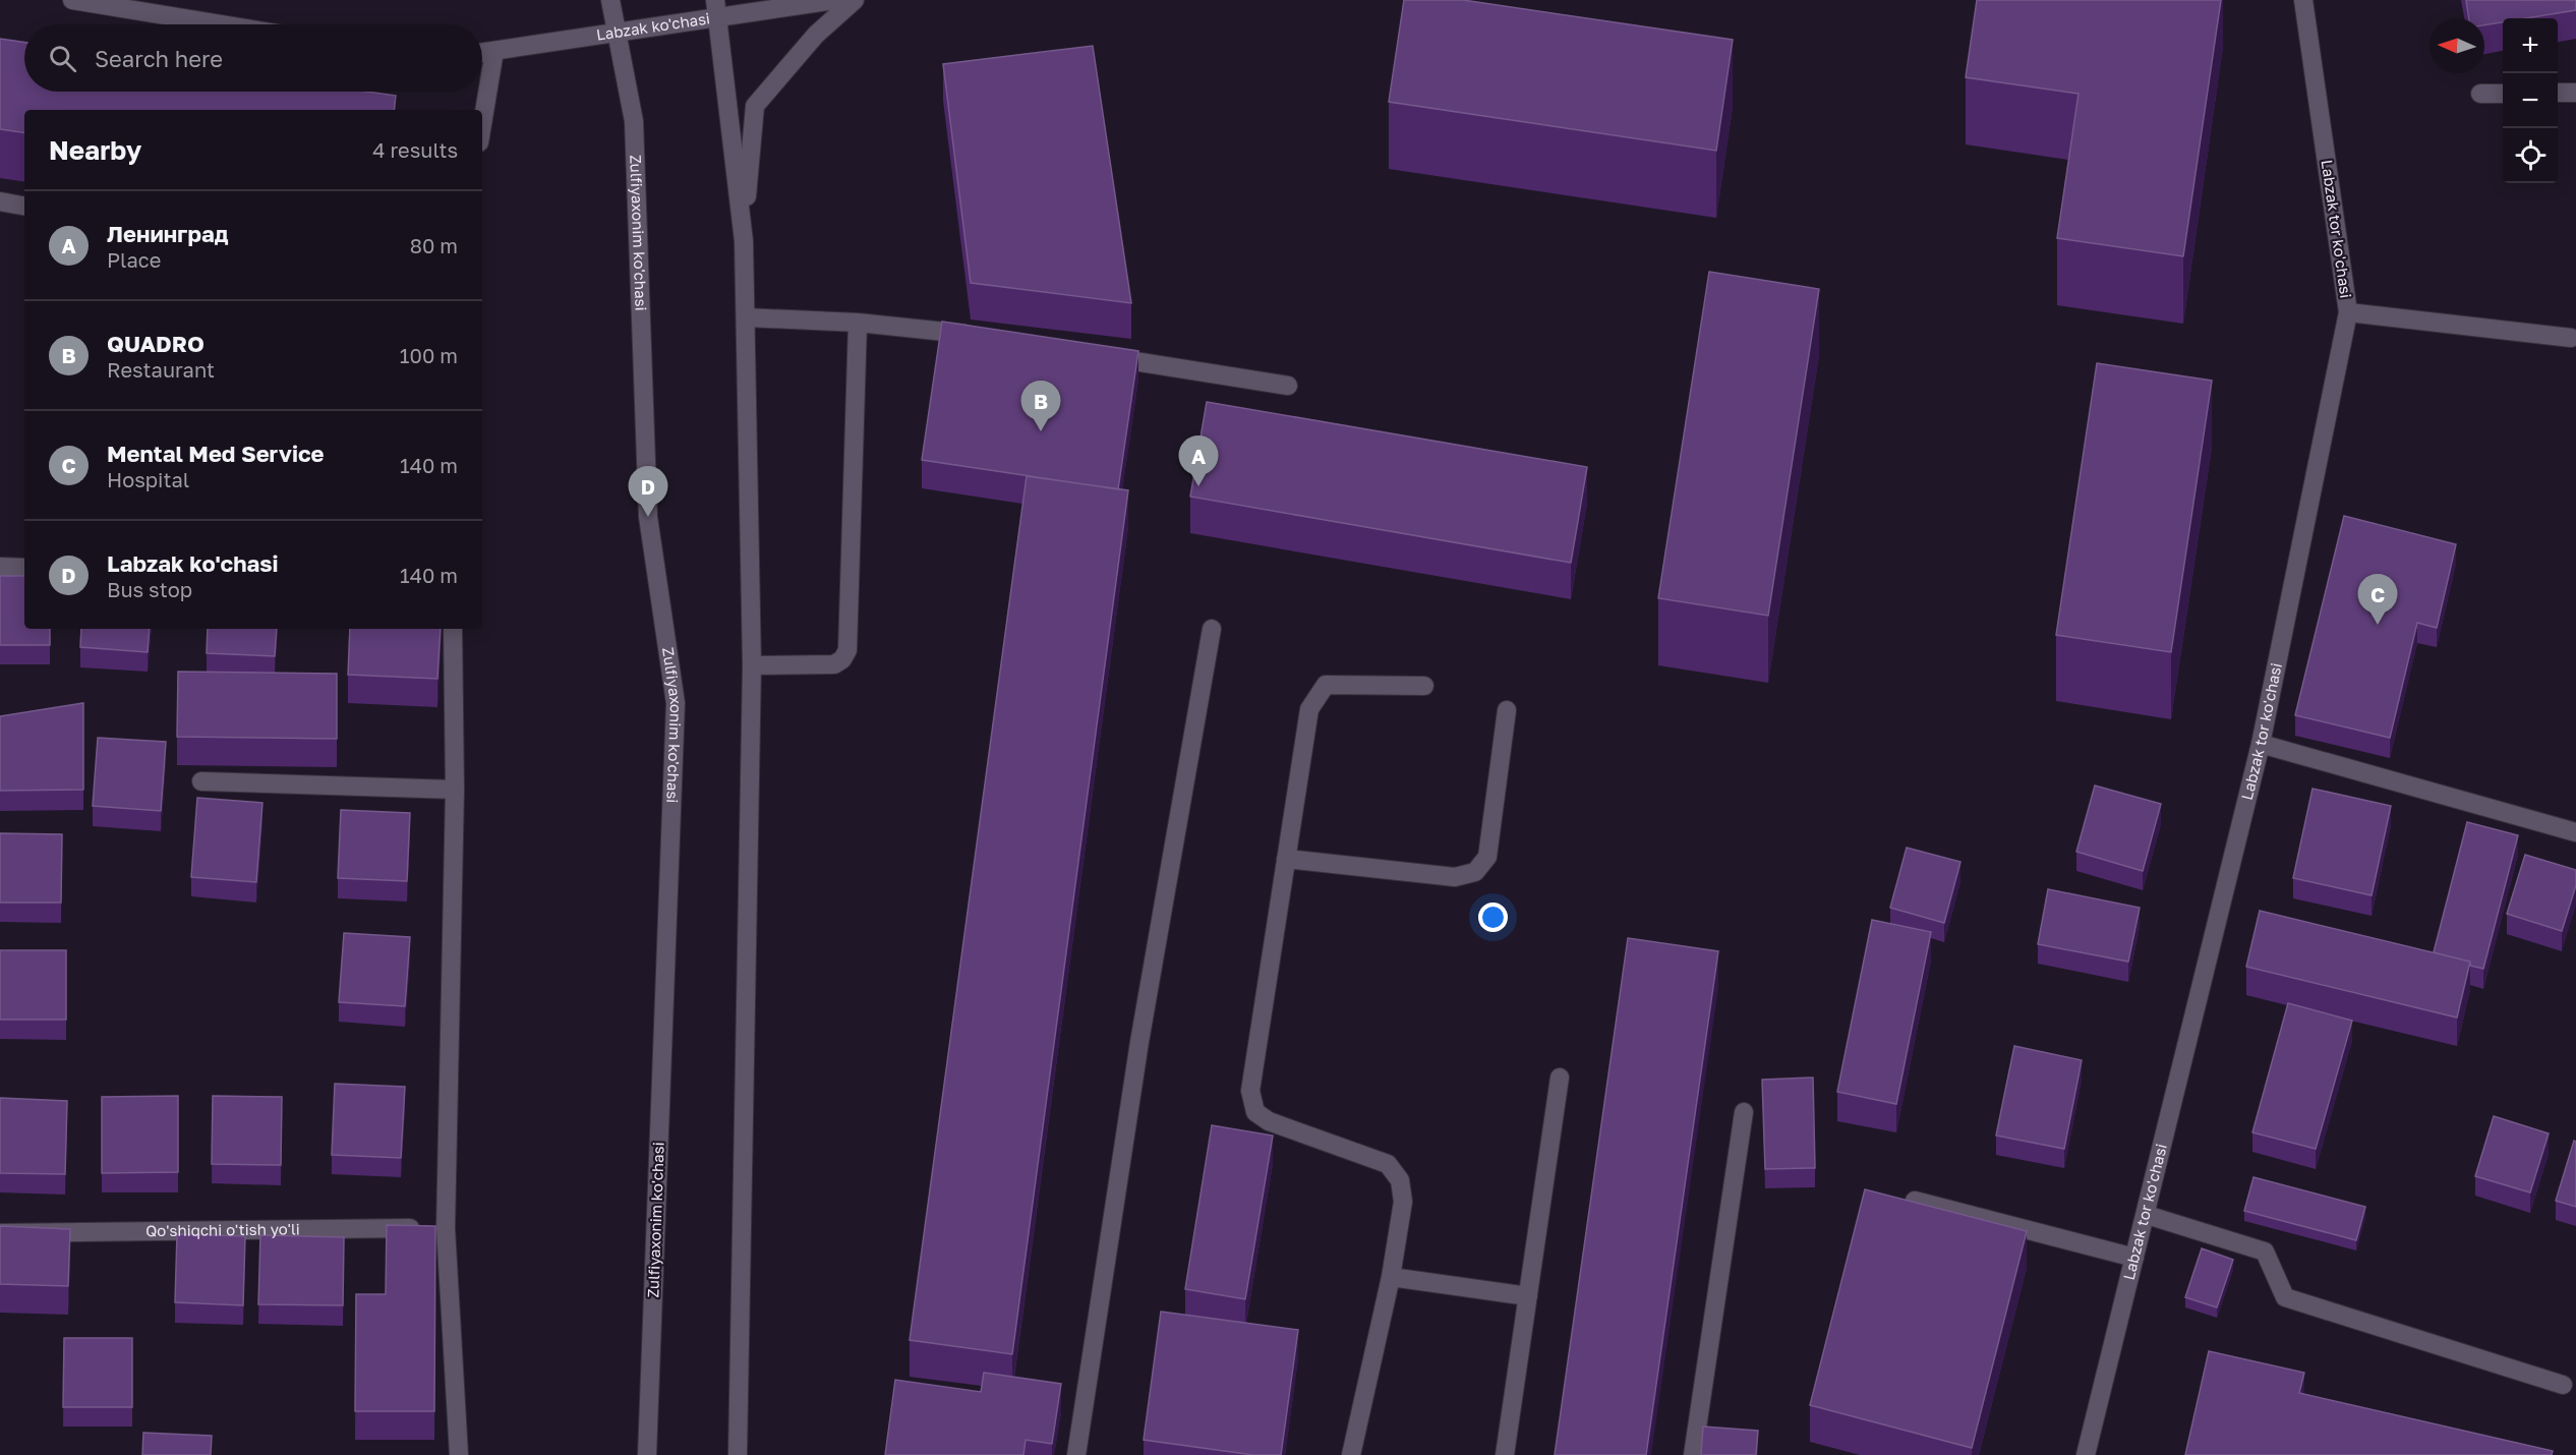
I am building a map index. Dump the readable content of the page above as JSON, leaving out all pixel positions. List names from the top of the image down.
{
  "streets": {
    "main road": [
      "Labzak ko'chasi",
      "Labzak tor ko'chasi",
      "Zulfiyaxonim ko'chasi",
      "Qo'shiqchi o'tish yo'li"
    ]
  },
  "crossings": [
    ["Labzak ko'chasi", "Zulfiyaxonim ko'chasi"]
  ],
  "north": "left",
  "page": {
    "map_buttons": ["+", "−"],
    "search": "Search here",
    "heading": ["Nearby", "4 results"],
    "list": [
      {
        "mark": "A",
        "name": "Ленинград",
        "note": "Place",
        "value": "80 m"
      },
      {
        "mark": "B",
        "name": "QUADRO",
        "note": "Restaurant",
        "value": "100 m"
      },
      {
        "mark": "C",
        "name": "Mental Med Service",
        "note": "Hospital",
        "value": "140 m"
      },
      {
        "mark": "D",
        "name": "Labzak ko'chasi",
        "note": "Bus stop",
        "value": "140 m"
      }
    ],
    "pins": [
      "B",
      "A",
      "D",
      "C"
    ]
  }
}
